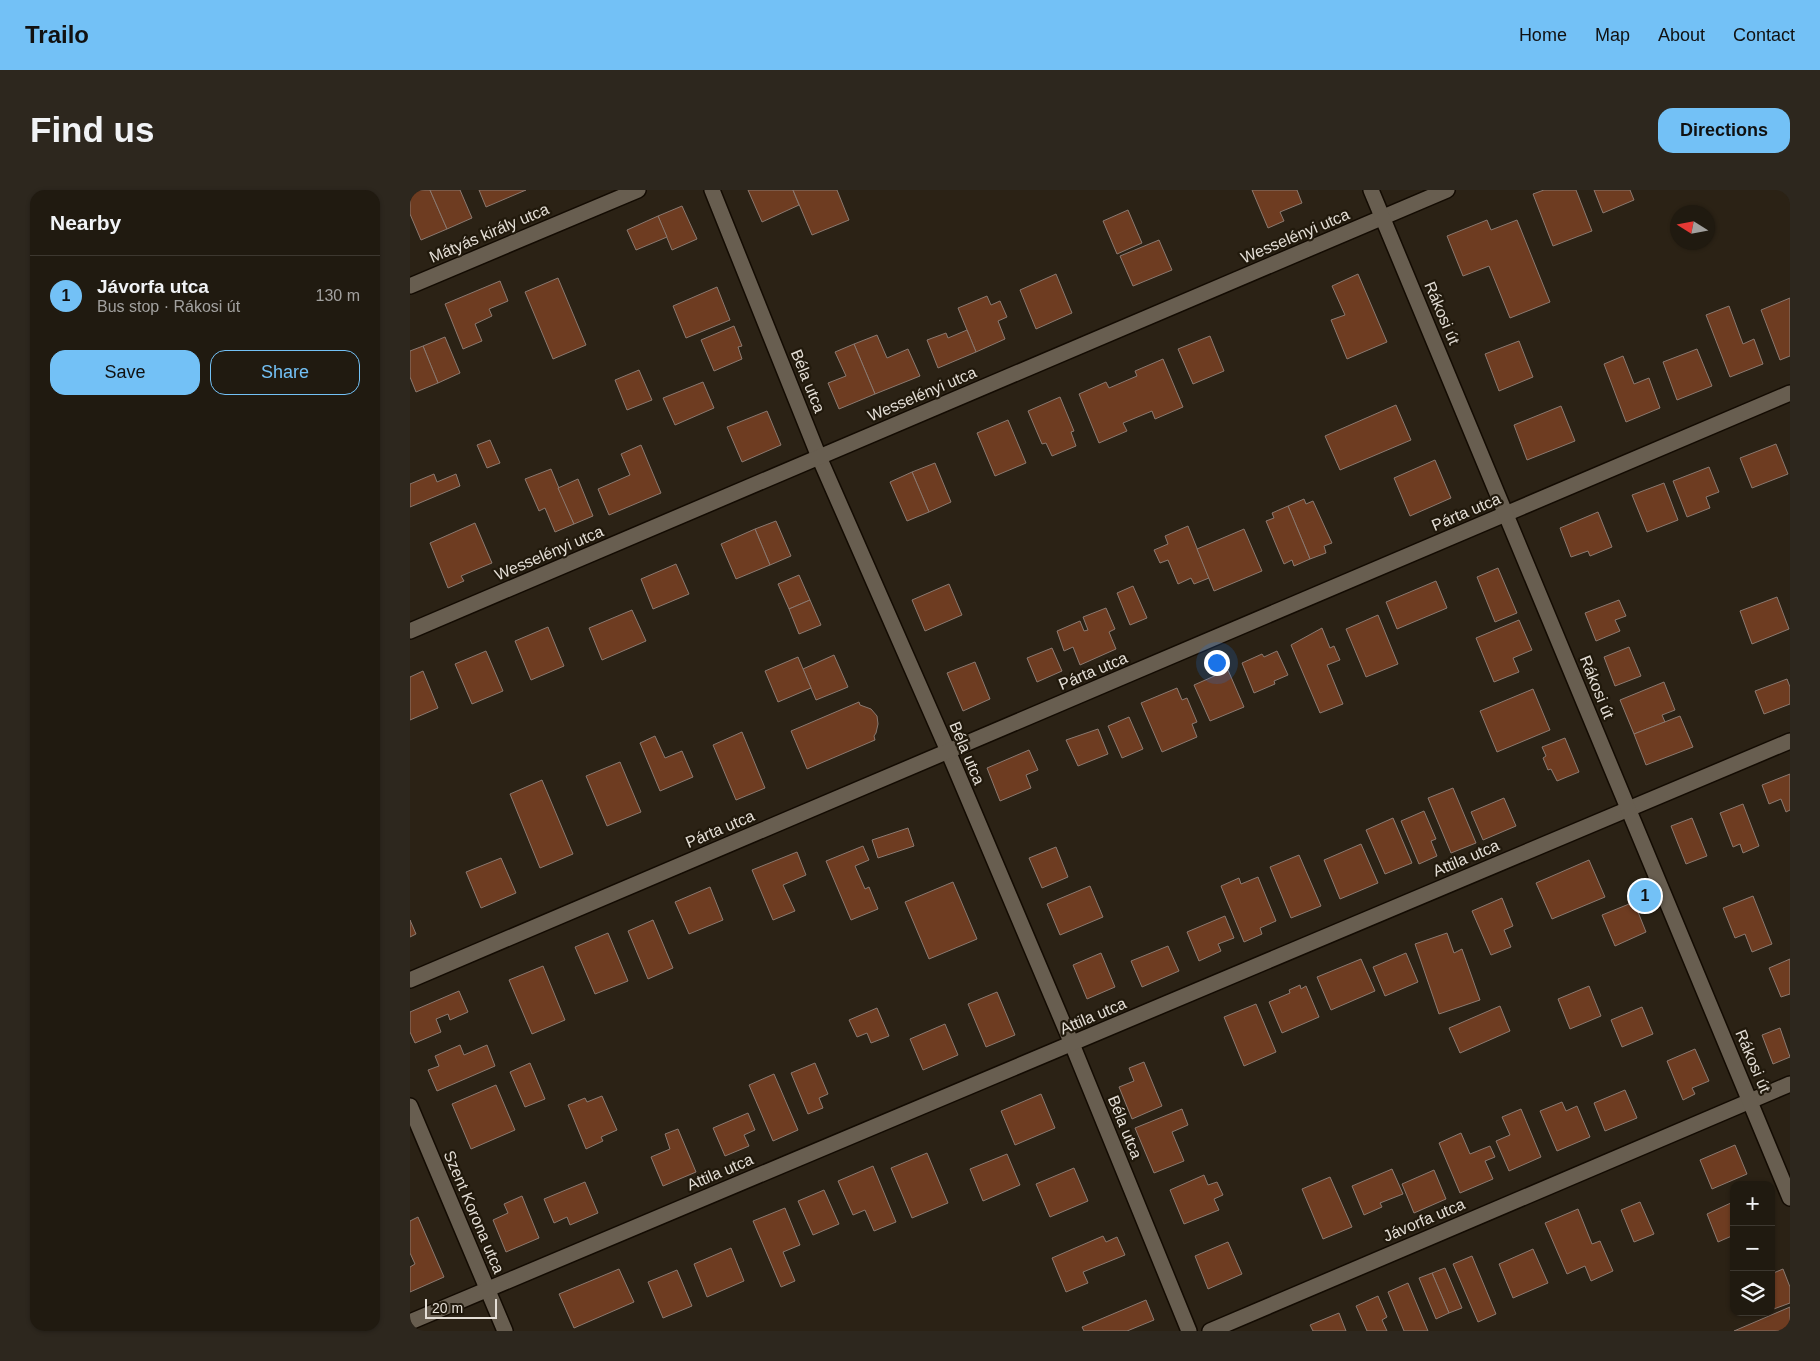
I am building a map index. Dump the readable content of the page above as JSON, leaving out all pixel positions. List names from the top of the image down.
{
  "streets": {
    "street": [
      "Mátyás király utca",
      "Wesselényi utca",
      "Rákosi út",
      "Béla utca",
      "Párta utca",
      "Attila utca",
      "Szent Korona utca",
      "Jávorfa utca"
    ]
  },
  "crossings": [
    ["Wesselényi utca", "Rákosi út"],
    ["Wesselényi utca", "Béla utca"],
    ["Rákosi út", "Párta utca"],
    ["Rákosi út", "Attila utca"],
    ["Rákosi út", "Jávorfa utca"],
    ["Béla utca", "Párta utca"],
    ["Béla utca", "Attila utca"],
    ["Attila utca", "Szent Korona utca"]
  ],
  "scale_bar": "20 m",
  "north": "left",
  "page": {
    "header": "Trailo",
    "nav": [
      "Home",
      "Map",
      "About",
      "Contact"
    ],
    "buttons": [
      "Directions",
      ["Save", "Share"]
    ],
    "title": "Find us",
    "heading": "Nearby",
    "list": [
      {
        "mark": "1",
        "name": "Jávorfa utca",
        "note": "Bus stop · Rákosi út",
        "value": "130 m"
      }
    ],
    "pins": "1",
    "map_buttons": ["+", "−"],
    "scale": "20 m"
  }
}
